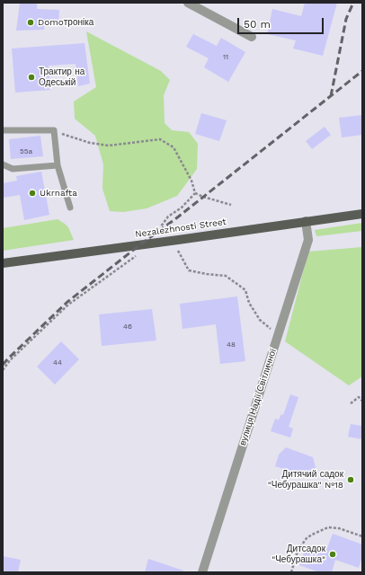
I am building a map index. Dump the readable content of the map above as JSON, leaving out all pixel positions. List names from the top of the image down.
{
  "streets": {
    "main road": ["Nezalezhnosti Street"],
    "street": ["вулиця Надії Світличної"]
  },
  "crossings": [
    ["Nezalezhnosti Street", "вулиця Надії Світличної"]
  ],
  "places": [
    "Domoтроніка",
    "Трактир на Одеській",
    "Ukrnafta",
    "Дитячий садок \"Чебурашка\" №18",
    "Дитсадок \"Чебурашка\""
  ],
  "house_numbers": [
    "11",
    "55а",
    "46",
    "48",
    "44"
  ],
  "scale_bar": "50 m"
}
